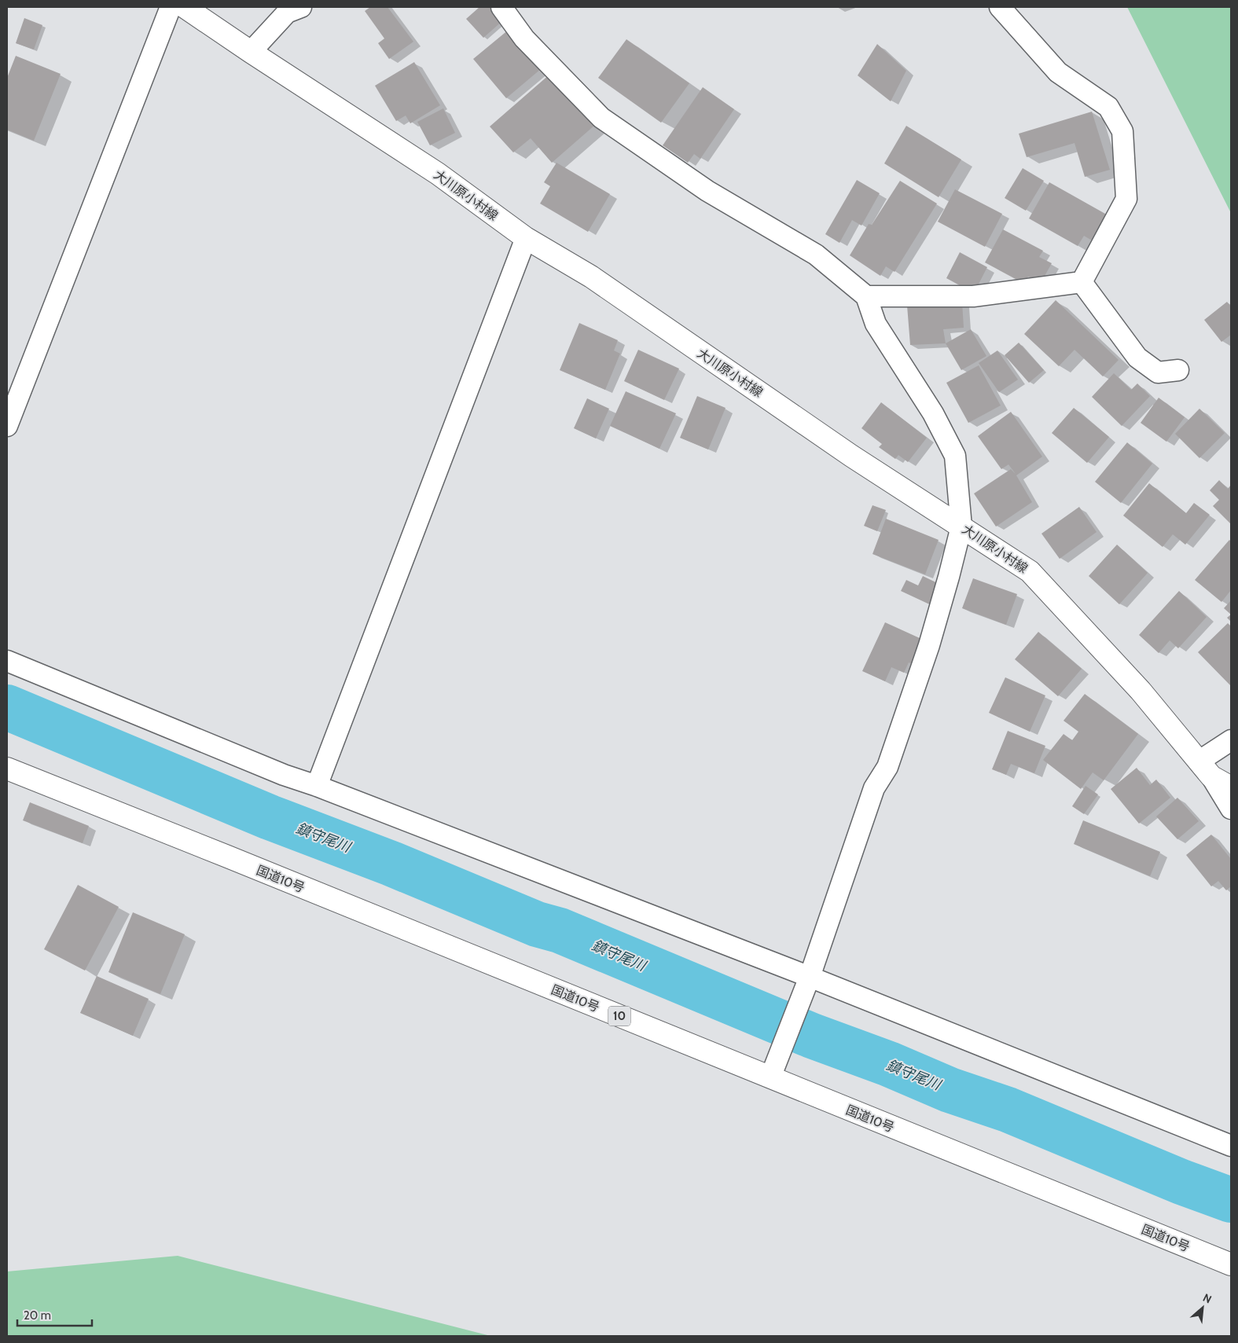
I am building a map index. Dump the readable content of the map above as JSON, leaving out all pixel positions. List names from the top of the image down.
{
  "streets": {
    "main road": ["大川原小村線", "国道10号", "10"]
  },
  "water": ["鎮守尾川"],
  "scale_bar": "20 m",
  "north": "top right"
}
